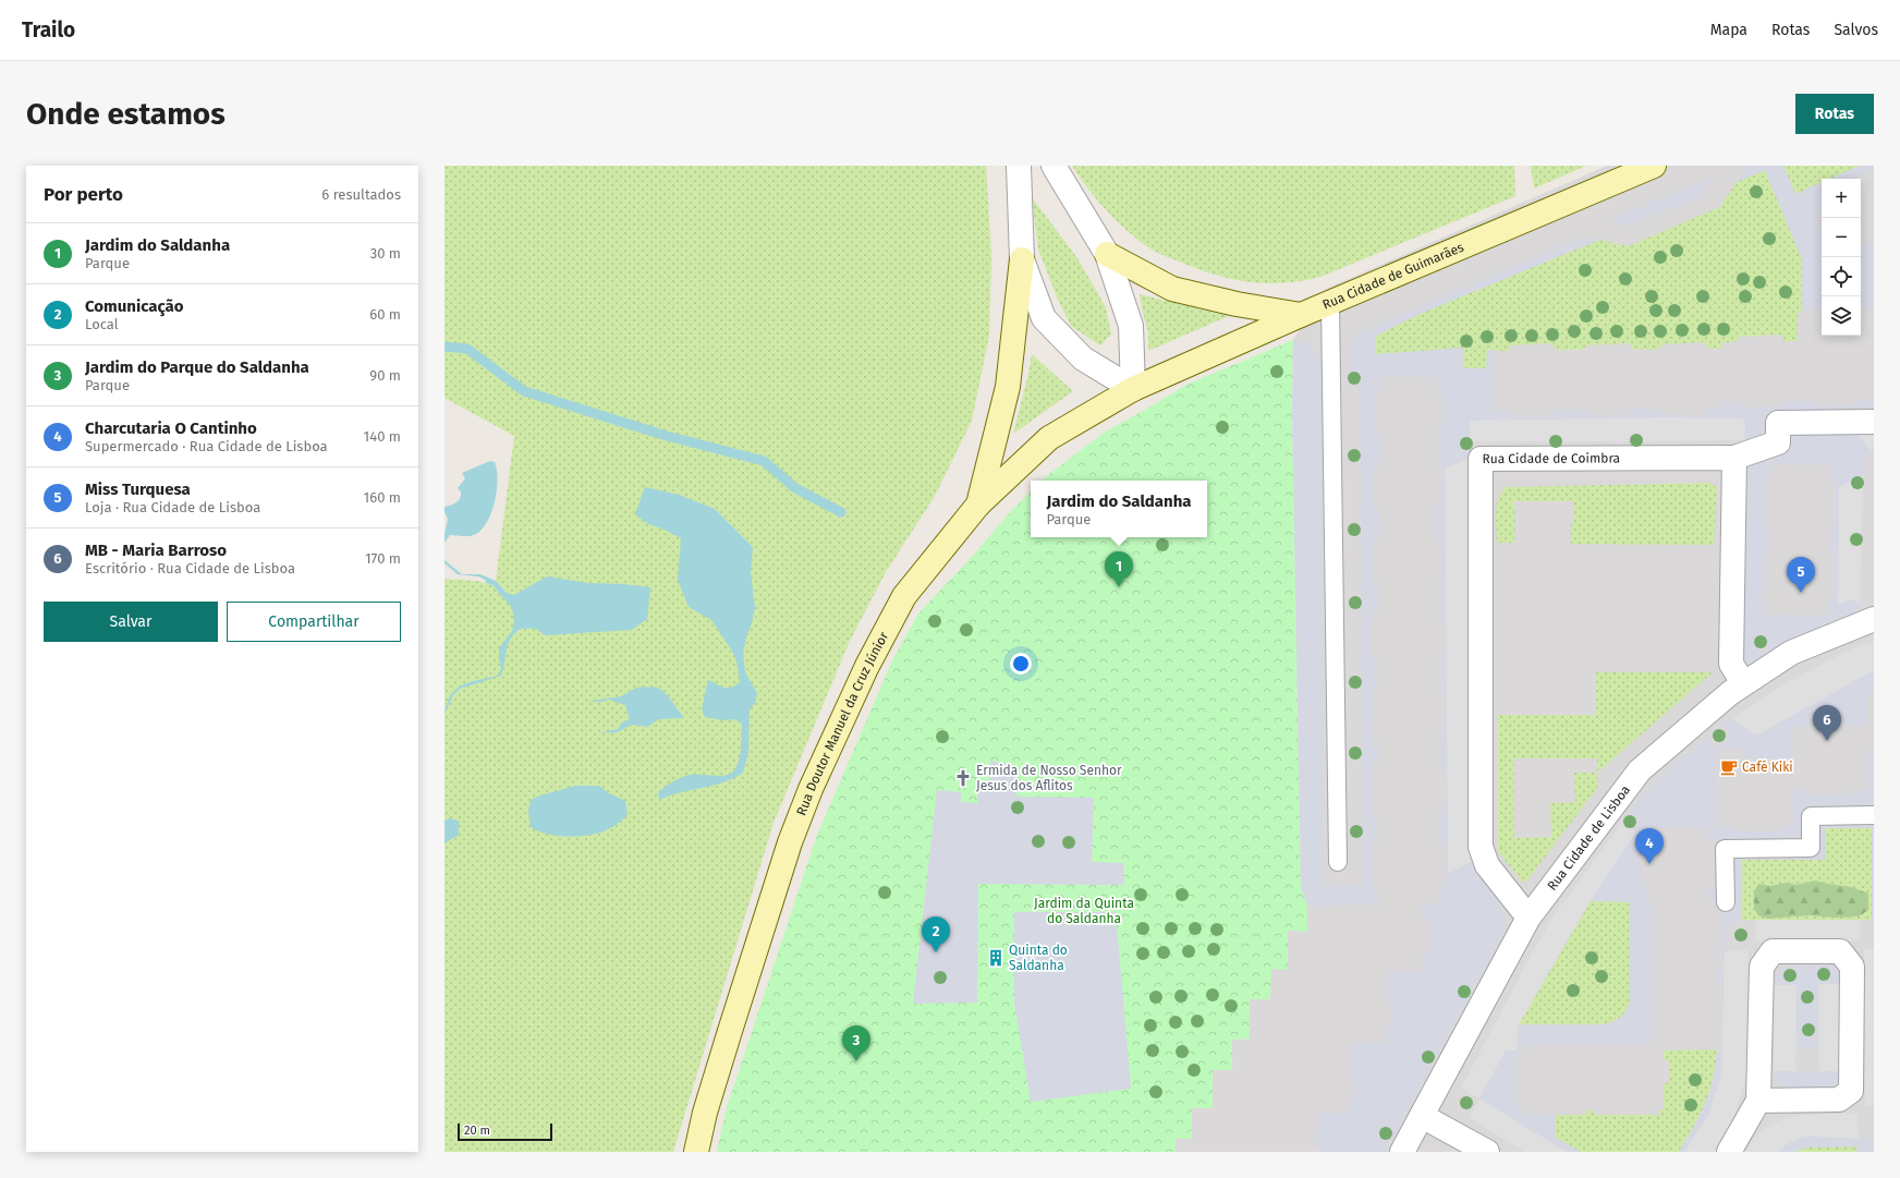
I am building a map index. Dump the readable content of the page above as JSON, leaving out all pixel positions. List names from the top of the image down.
{
  "streets": {
    "main road": ["Rua Cidade de Guimarães", "Rua Doutor Manuel da Cruz Júnior"],
    "street": ["Rua Cidade de Coimbra", "Rua Cidade de Lisboa"]
  },
  "crossings": [
    ["Rua Cidade de Guimarães", "Rua Doutor Manuel da Cruz Júnior"],
    ["Rua Cidade de Coimbra", "Rua Cidade de Lisboa"]
  ],
  "parks": ["Jardim da Quinta do Saldanha"],
  "places": {
    "cafe": ["Café Kiki"],
    "church": ["Ermida de Nosso Senhor Jesus dos Aflitos"],
    "building": ["Quinta do Saldanha"]
  },
  "scale_bar": "20 m",
  "page": {
    "header": "Trailo",
    "nav": ["Mapa", "Rotas", "Salvos"],
    "buttons": [
      "Rotas",
      ["Salvar", "Compartilhar"]
    ],
    "title": "Onde estamos",
    "heading": ["Por perto", "6 resultados"],
    "map_buttons": ["+", "−"],
    "list": [
      {
        "mark": "1",
        "name": "Jardim do Saldanha",
        "note": "Parque",
        "value": "30 m"
      },
      {
        "mark": "2",
        "name": "Comunicação",
        "note": "Local",
        "value": "60 m"
      },
      {
        "mark": "3",
        "name": "Jardim do Parque do Saldanha",
        "note": "Parque",
        "value": "90 m"
      },
      {
        "mark": "4",
        "name": "Charcutaria O Cantinho",
        "note": "Supermercado · Rua Cidade de Lisboa",
        "value": "140 m"
      },
      {
        "mark": "5",
        "name": "Miss Turquesa",
        "note": "Loja · Rua Cidade de Lisboa",
        "value": "160 m"
      },
      {
        "mark": "6",
        "name": "MB - Maria Barroso",
        "note": "Escritório · Rua Cidade de Lisboa",
        "value": "170 m"
      }
    ],
    "popup": ["Jardim do Saldanha", "Parque"],
    "pins": [
      "1",
      "5",
      "6",
      "4",
      "2",
      "3"
    ],
    "scale": "20 m"
  }
}
